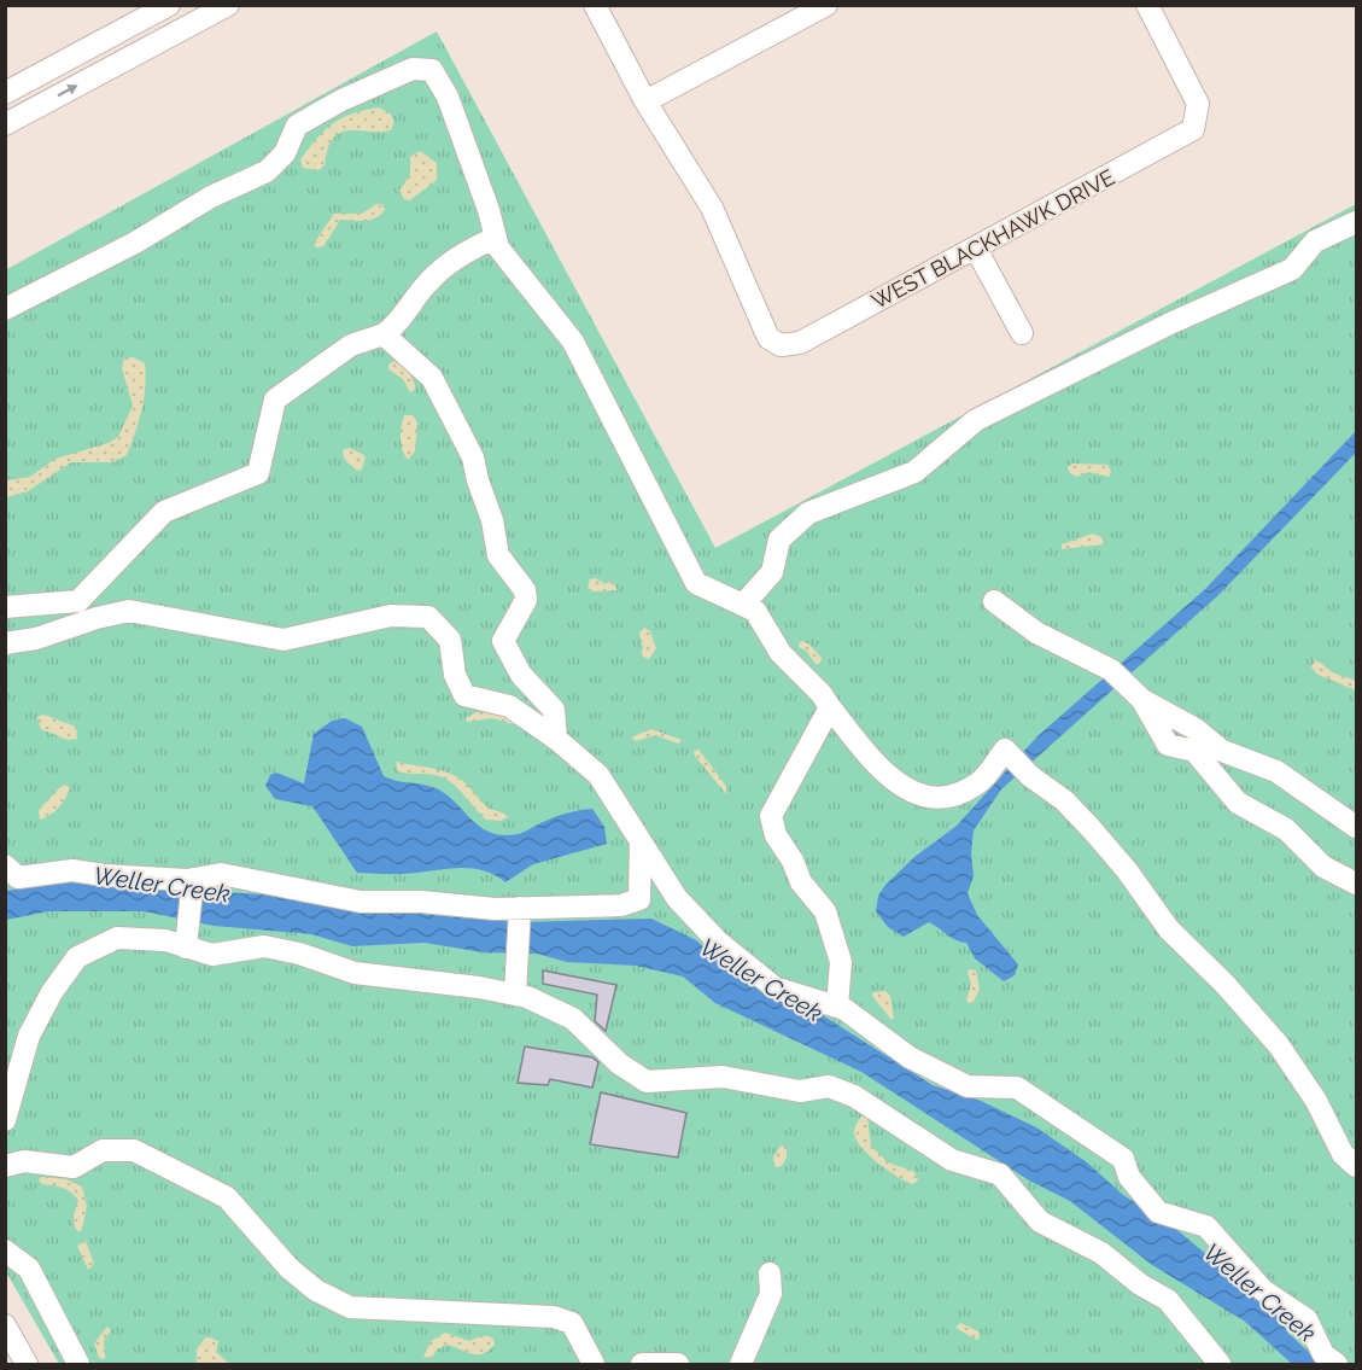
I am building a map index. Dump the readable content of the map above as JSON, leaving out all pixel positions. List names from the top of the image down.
{
  "streets": {
    "street": ["WEST BLACKHAWK DRIVE"]
  },
  "water": ["Weller Creek"]
}
